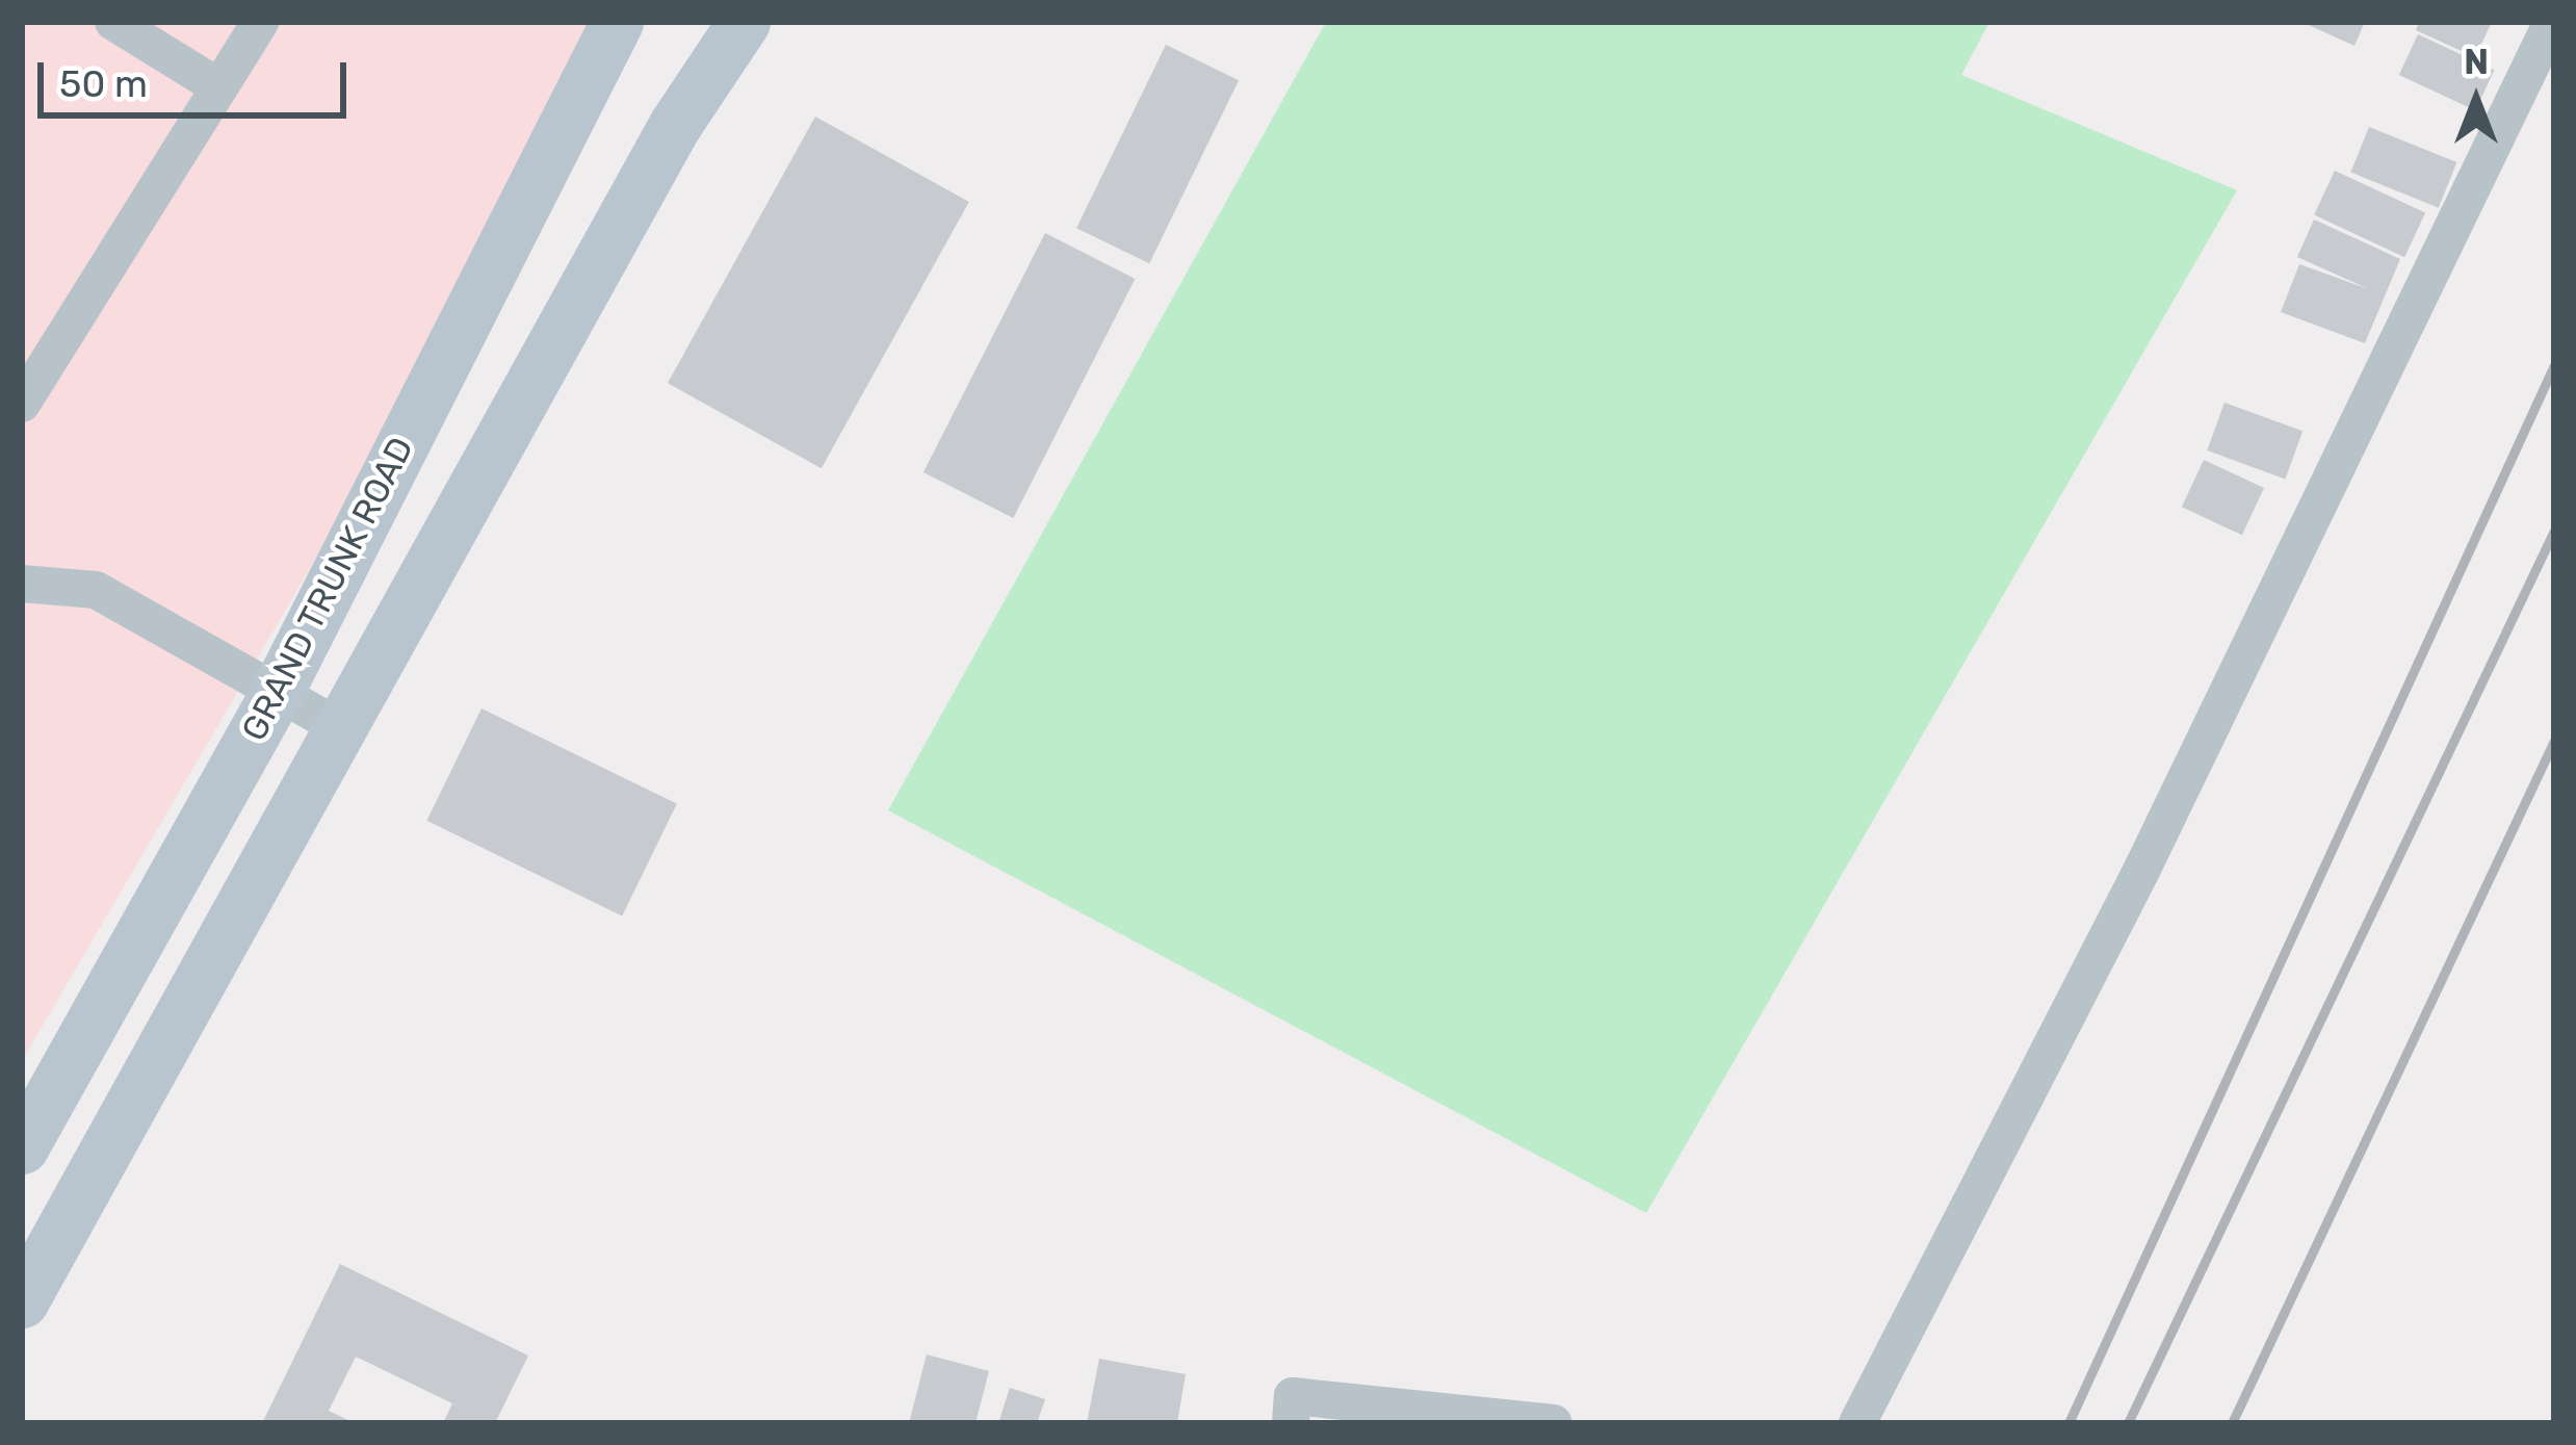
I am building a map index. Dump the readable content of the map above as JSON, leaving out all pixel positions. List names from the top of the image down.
{
  "streets": {
    "main road": ["GRAND TRUNK ROAD"]
  },
  "scale_bar": "50 m",
  "north": "top"
}
